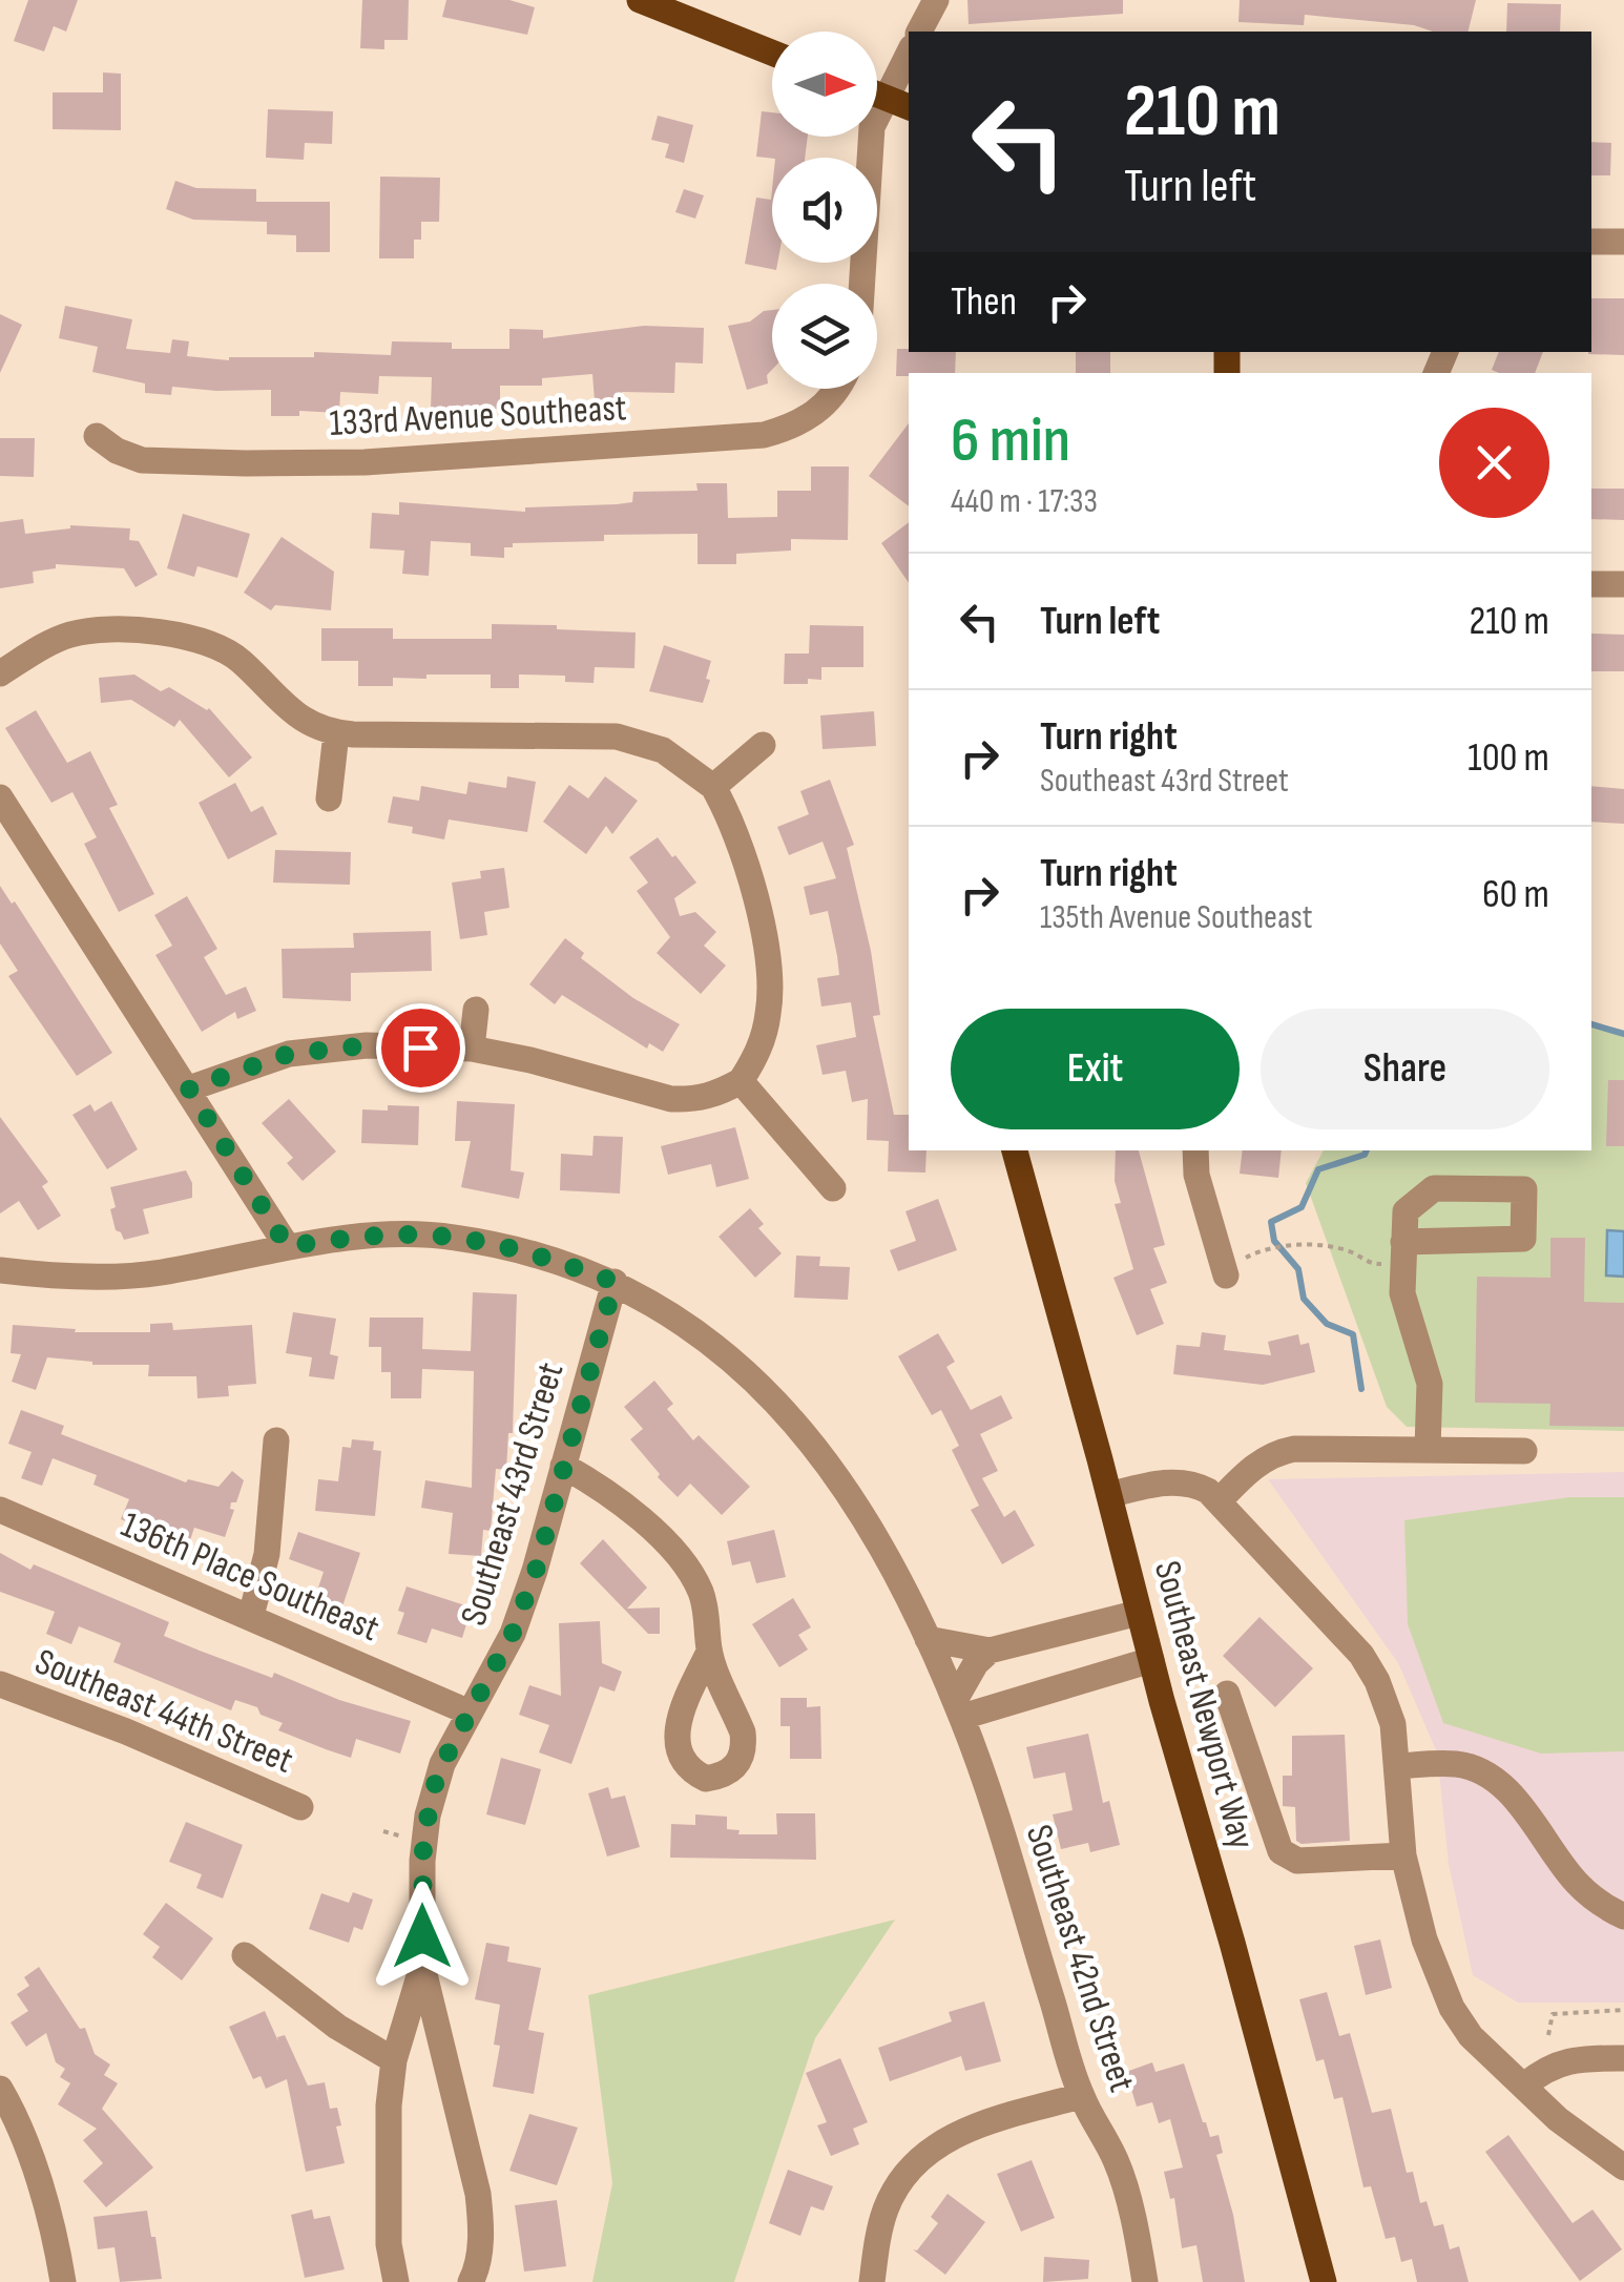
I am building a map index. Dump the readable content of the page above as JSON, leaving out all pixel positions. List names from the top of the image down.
{
  "streets": {
    "main road": ["Southeast Newport Way"],
    "street": [
      "133rd Avenue Southeast",
      "Southeast 43rd Street",
      "136th Place Southeast",
      "Southeast 44th Street",
      "Southeast 42nd Street"
    ]
  },
  "crossings": [
    ["Southeast 43rd Street", "136th Place Southeast"],
    ["Southeast 43rd Street", "Southeast 42nd Street"]
  ],
  "north": "right",
  "page": {
    "turn": ["210 m", "Turn left"],
    "then": "Then",
    "heading": ["6 min", "440 m · 17:33"],
    "list": [
      {
        "name": "Turn left",
        "value": "210 m"
      },
      {
        "name": "Turn right",
        "note": "Southeast 43rd Street",
        "value": "100 m"
      },
      {
        "name": "Turn right",
        "note": "135th Avenue Southeast",
        "value": "60 m"
      }
    ],
    "buttons": ["Exit", "Share"]
  }
}
